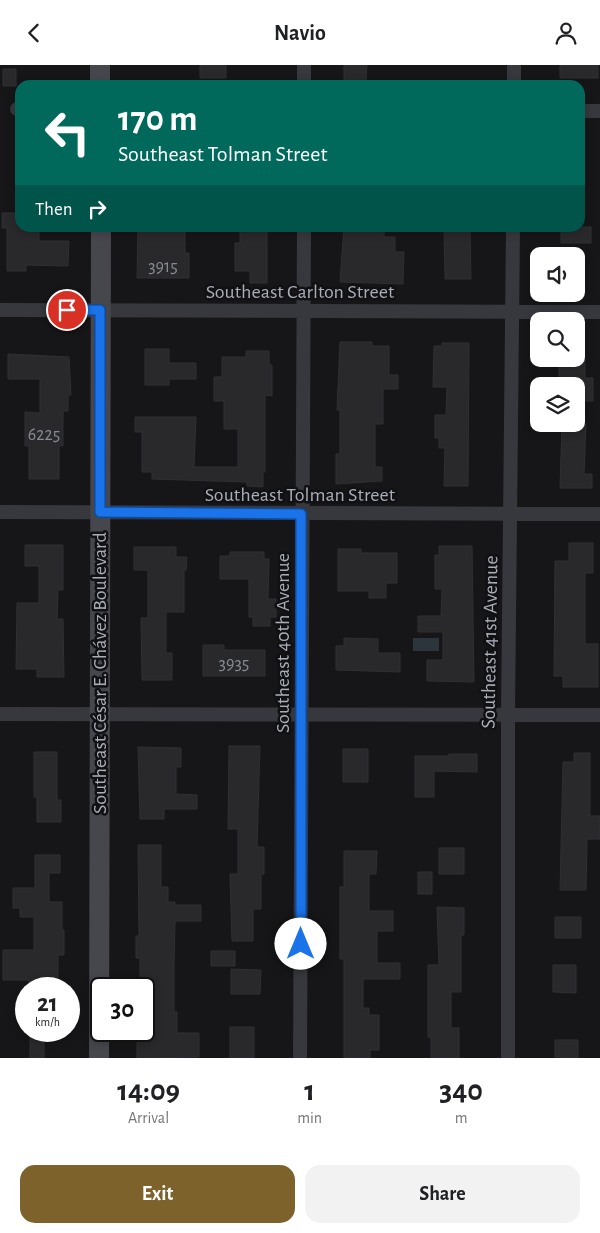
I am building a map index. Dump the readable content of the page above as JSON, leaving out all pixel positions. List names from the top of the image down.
{
  "streets": {
    "street": [
      "Southeast Carlton Street",
      "Southeast Tolman Street",
      "Southeast 41st Avenue",
      "Southeast 40th Avenue",
      "Southeast César E. Chávez Boulevard"
    ]
  },
  "crossings": [
    ["Southeast Carlton Street", "Southeast 41st Avenue"],
    ["Southeast Carlton Street", "Southeast 40th Avenue"],
    ["Southeast Carlton Street", "Southeast César E. Chávez Boulevard"],
    ["Southeast Tolman Street", "Southeast 41st Avenue"],
    ["Southeast Tolman Street", "Southeast 40th Avenue"],
    ["Southeast Tolman Street", "Southeast César E. Chávez Boulevard"]
  ],
  "house_numbers": ["3915", "6225", "3935"],
  "page": {
    "header": "Navio",
    "turn": ["170 m", "Southeast Tolman Street"],
    "then": "Then",
    "speed": "21 km/h",
    "limit": "30",
    "eta": [
      "14:09",
      "Arrival",
      "1",
      "min",
      "340",
      "m"
    ],
    "buttons": ["Exit", "Share"]
  }
}
